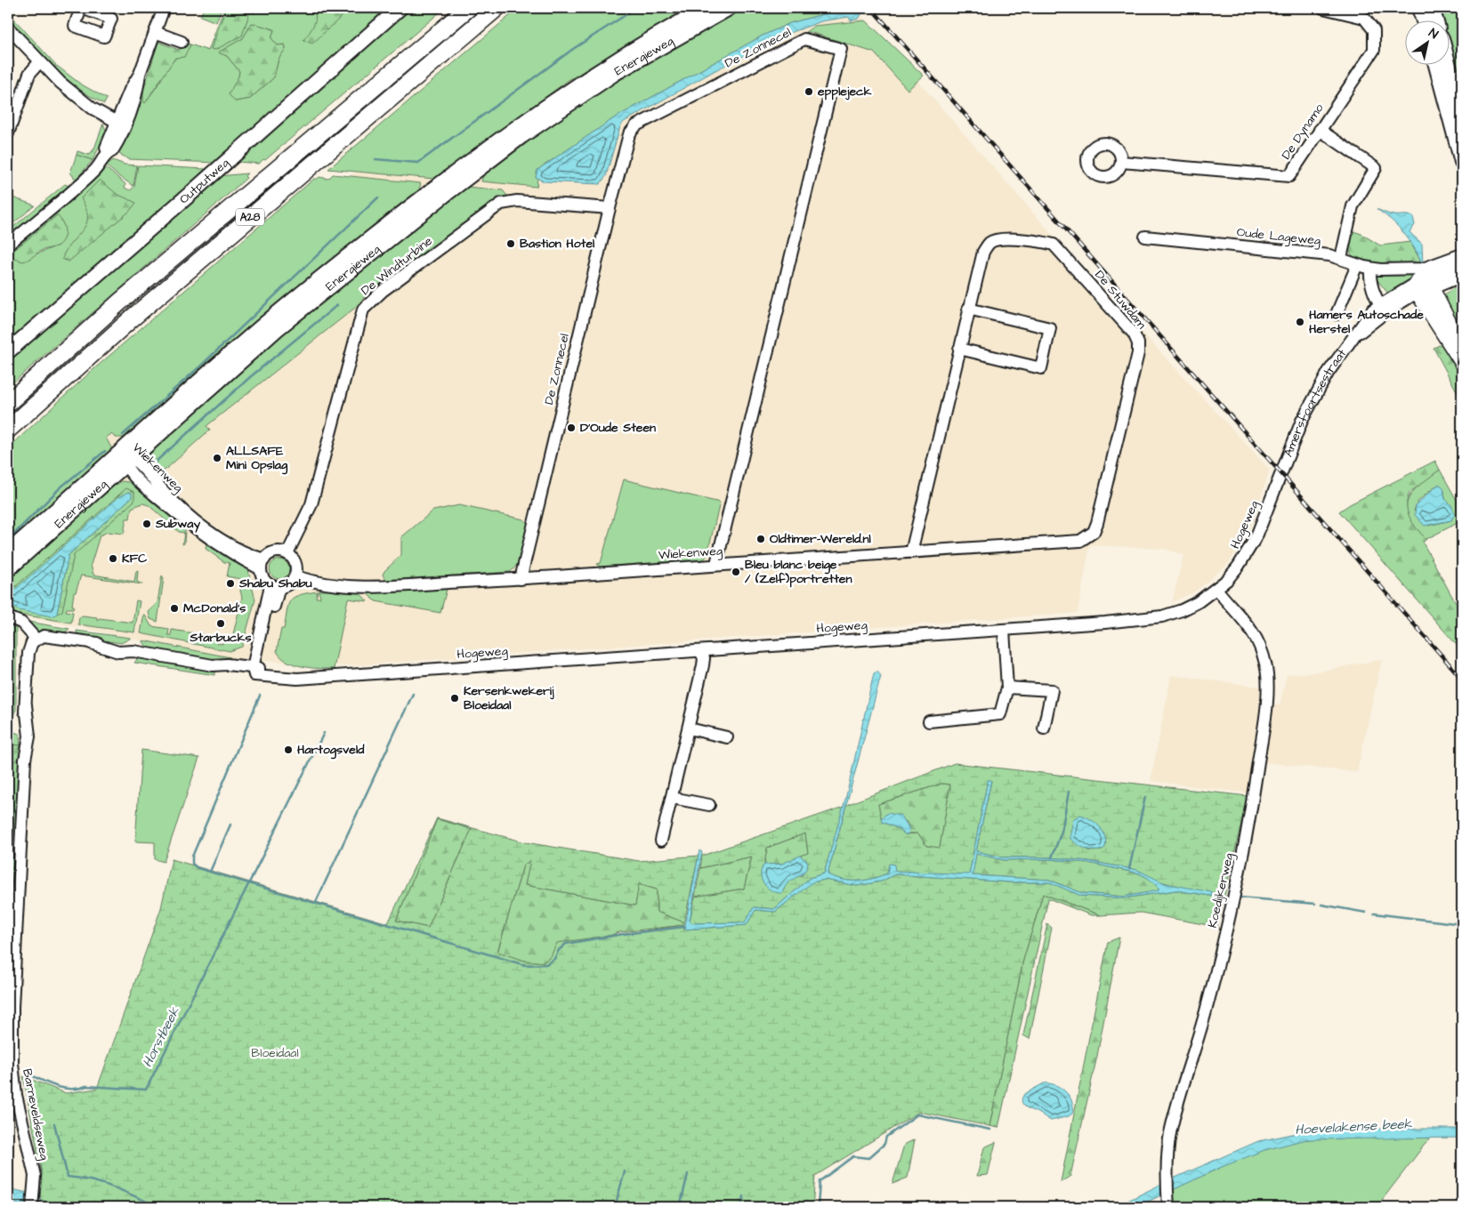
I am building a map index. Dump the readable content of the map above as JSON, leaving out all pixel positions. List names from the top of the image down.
{
  "streets": {
    "highway": ["A28"],
    "main road": ["Energieweg", "Outputweg", "Amersfoortsestraat"],
    "street": [
      "De Zonnecel",
      "De Dynamo",
      "Oude Lageweg",
      "De Windturbine",
      "De Stuwdam",
      "Wiekenweg",
      "Hogeweg",
      "Koedijkerweg",
      "Barneveldseweg"
    ]
  },
  "crossings": [
    ["De Zonnecel", "De Windturbine"],
    ["De Zonnecel", "Wiekenweg"],
    ["Energieweg", "Wiekenweg"],
    ["Oude Lageweg", "Amersfoortsestraat"],
    ["De Windturbine", "Wiekenweg"],
    ["De Stuwdam", "Wiekenweg"],
    ["Amersfoortsestraat", "Hogeweg"],
    ["Hogeweg", "Koedijkerweg"],
    ["Hogeweg", "Barneveldseweg"]
  ],
  "water": ["Horstbeek", "Hoevelakense beek"],
  "parks": ["Bloeidaal"],
  "places": [
    "epplejeck",
    "Bastion Hotel",
    "Hamers Autoschade Herstel",
    "D'Oude Steen",
    "ALLSAFE Mini Opslag",
    "Subway",
    "Oldtimer-Wereld.nl",
    "KFC",
    "Bleu blanc beige / (Zelf)portretten",
    "Shabu Shabu",
    "McDonald's",
    "Starbucks",
    "Kersenkwekerij Bloeidaal",
    "Hartogsveld"
  ],
  "north": "top right"
}
